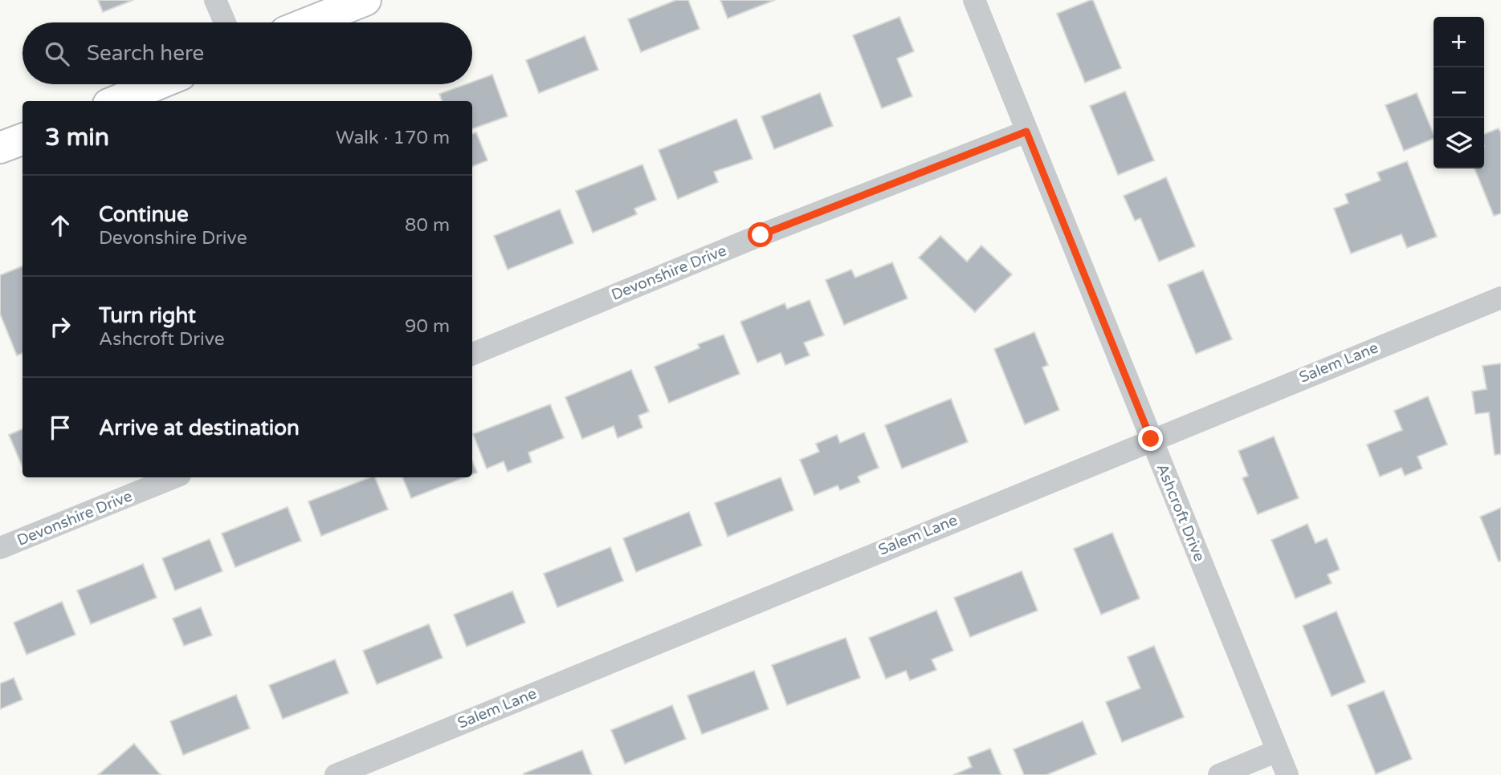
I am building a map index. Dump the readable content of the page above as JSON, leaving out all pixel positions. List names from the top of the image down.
{
  "streets": {
    "street": ["Devonshire Drive", "Salem Lane", "Ashcroft Drive"]
  },
  "crossings": [
    ["Devonshire Drive", "Ashcroft Drive"],
    ["Salem Lane", "Ashcroft Drive"]
  ],
  "page": {
    "map_buttons": ["+", "−"],
    "search": "Search here",
    "heading": ["3 min", "Walk · 170 m"],
    "list": [
      ["Continue", "Devonshire Drive", "80 m"],
      ["Turn right", "Ashcroft Drive", "90 m"],
      "Arrive at destination"
    ]
  }
}
